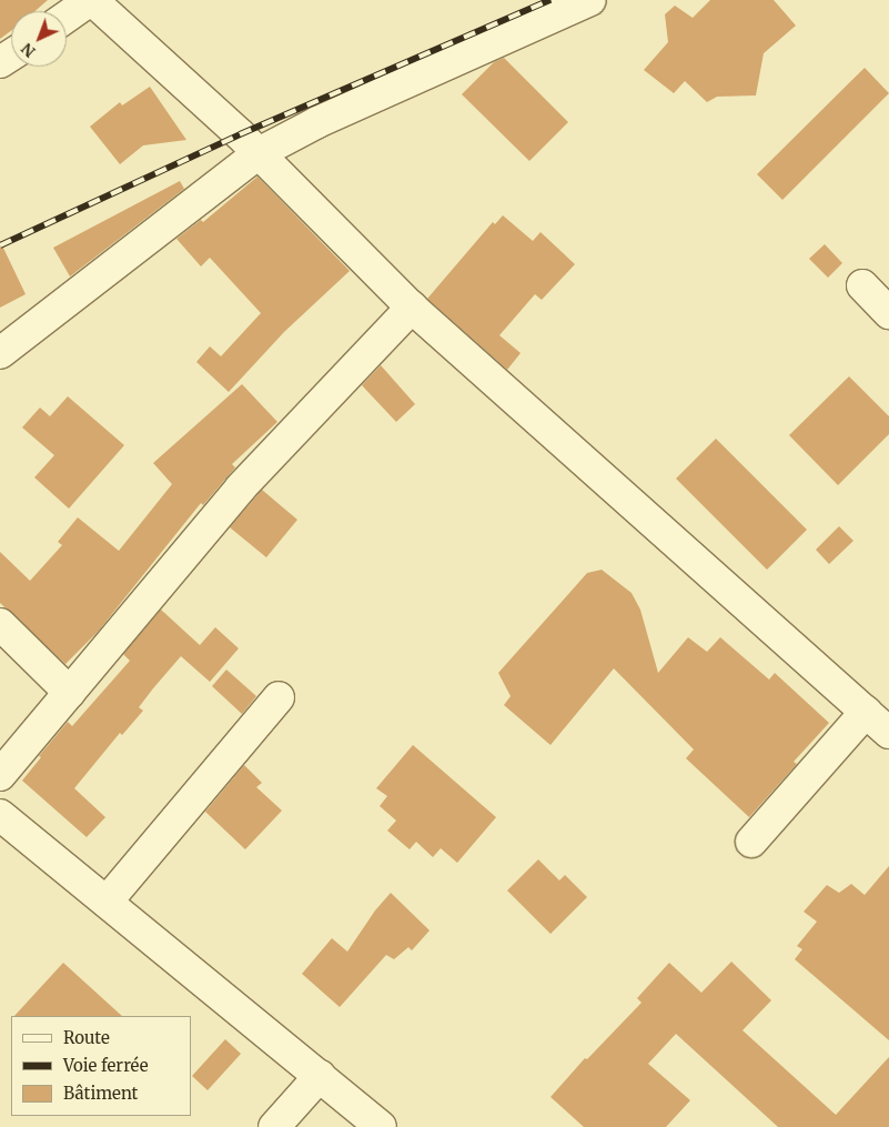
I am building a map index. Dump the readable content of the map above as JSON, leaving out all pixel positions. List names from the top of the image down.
{
  "legend": ["Route", "Voie ferrée", "Bâtiment"],
  "north": "bottom left"
}
